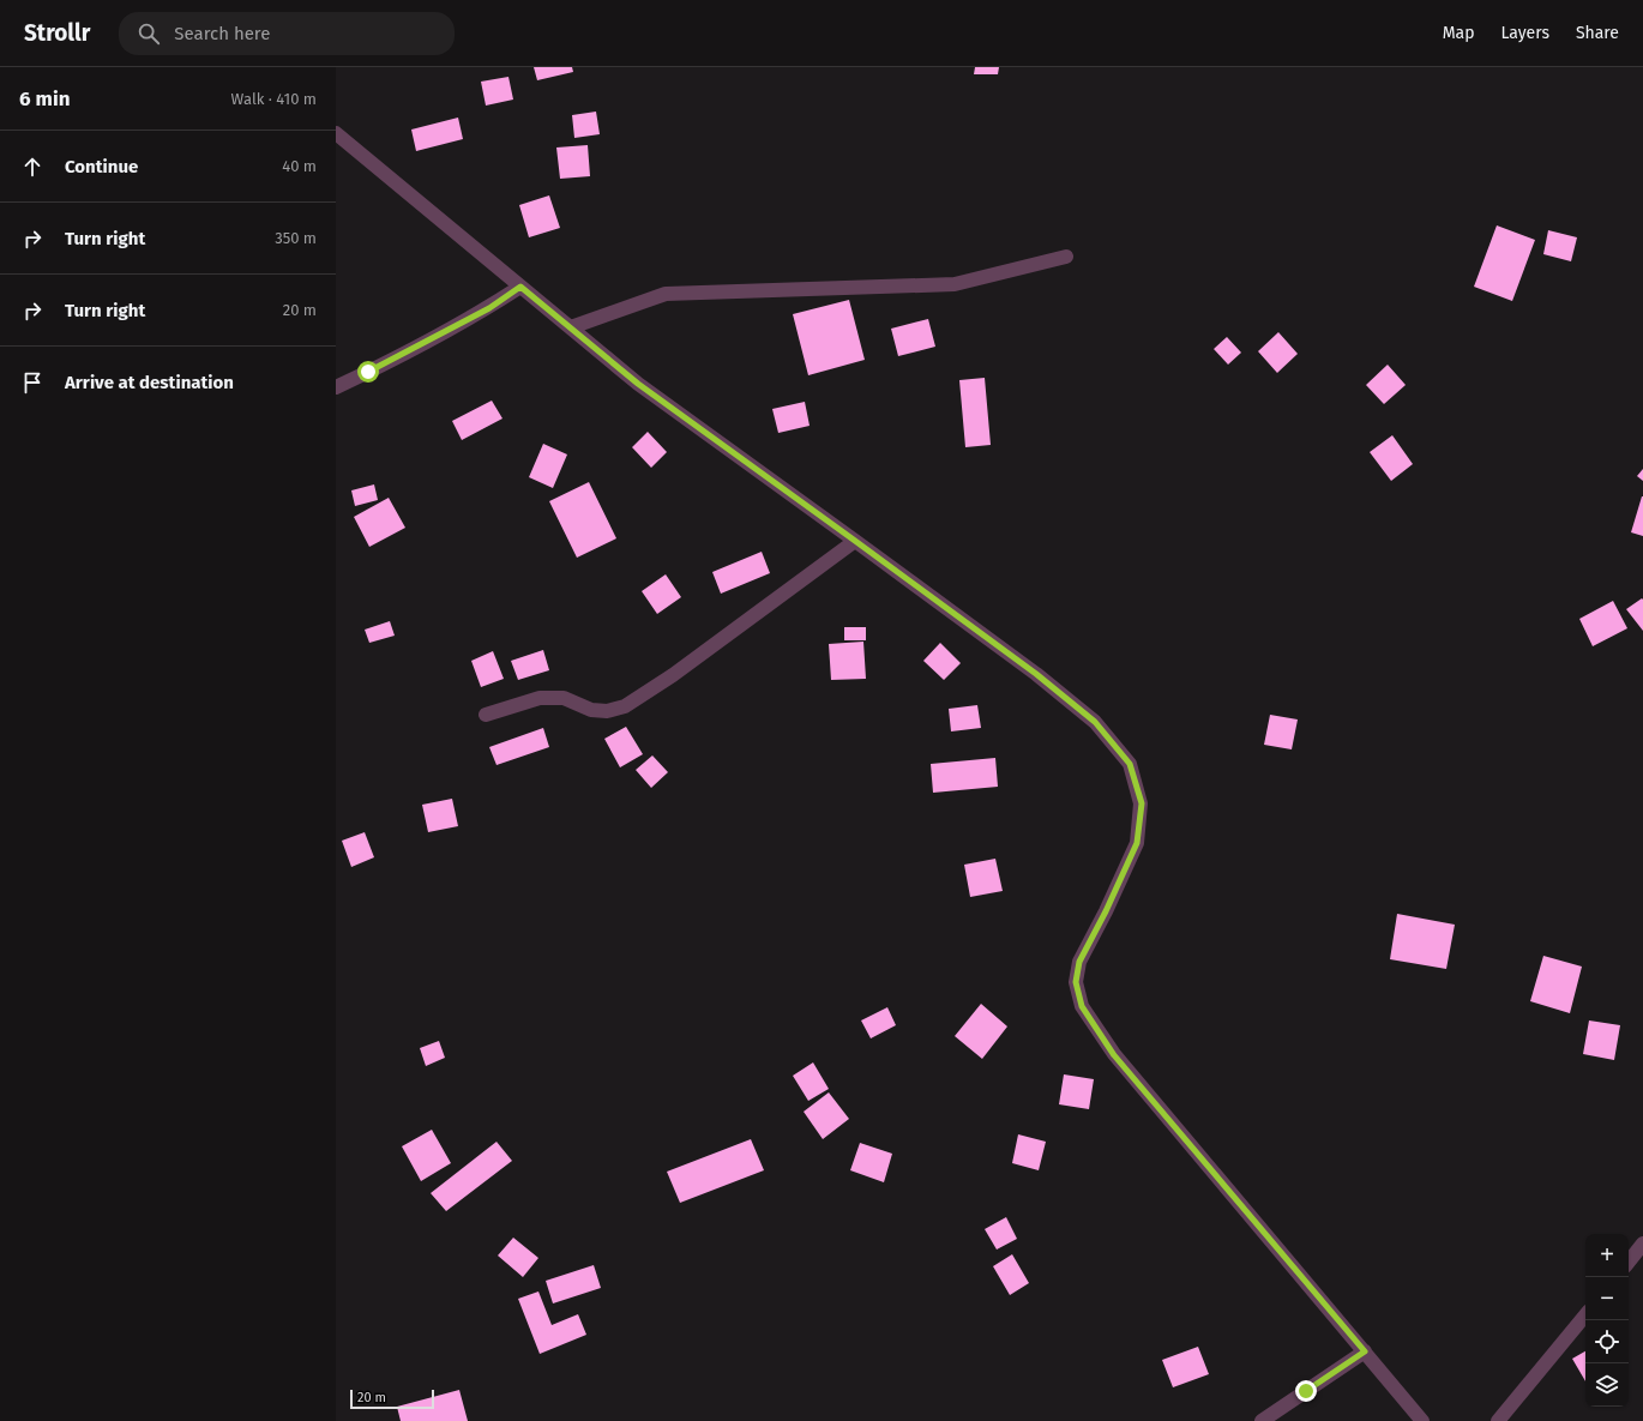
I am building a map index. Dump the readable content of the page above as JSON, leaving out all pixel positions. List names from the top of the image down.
{
  "scale_bar": "20 m",
  "page": {
    "header": "Strollr",
    "search": "Search here",
    "nav": ["Map", "Layers", "Share"],
    "heading": ["6 min", "Walk · 410 m"],
    "list": [
      ["Continue", "40 m"],
      ["Turn right", "350 m"],
      ["Turn right", "20 m"],
      "Arrive at destination"
    ],
    "map_buttons": ["+", "−"],
    "scale": "20 m"
  }
}
